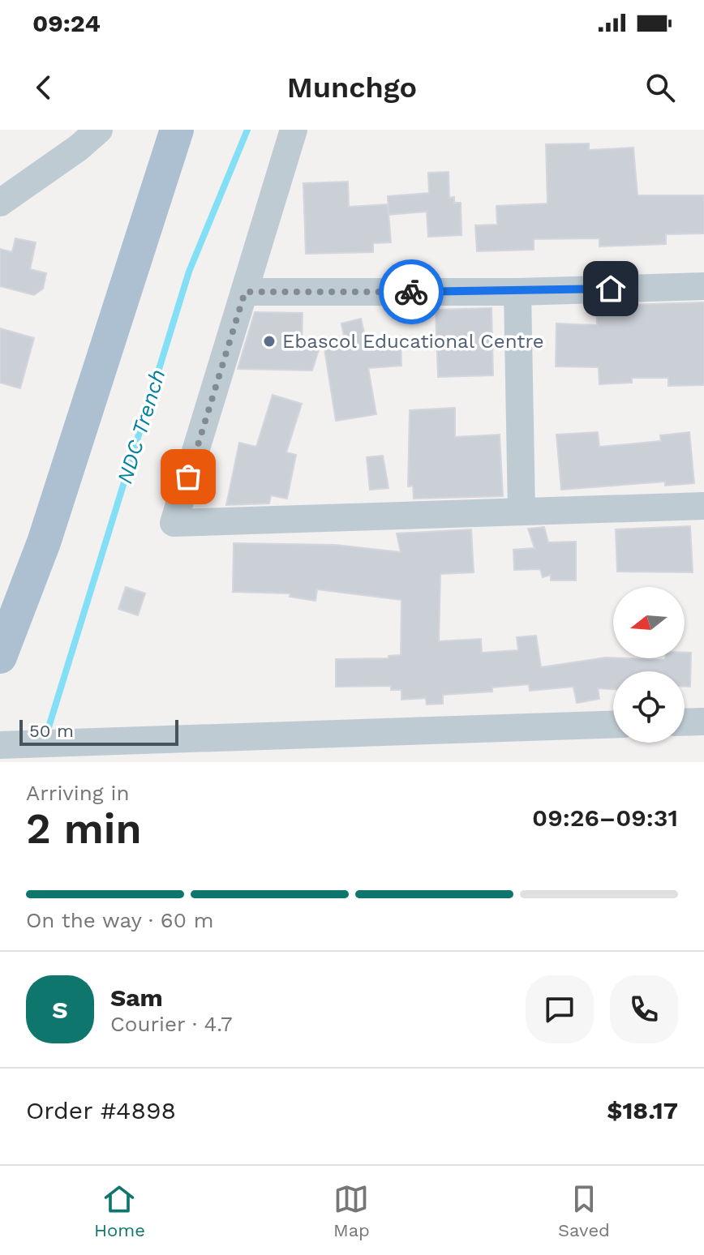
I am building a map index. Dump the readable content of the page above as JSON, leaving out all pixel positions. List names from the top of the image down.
{
  "water": ["NDC Trench"],
  "places": ["Ebascol Educational Centre"],
  "scale_bar": "50 m",
  "north": "left",
  "page": {
    "status": "09:24",
    "header": "Munchgo",
    "scale": "50 m",
    "heading": ["2 min", "Arriving in", "09:26–09:31"],
    "panel": [
      "Sam",
      "Courier · 4.7",
      "Order #4898",
      "$18.17"
    ],
    "bar": "On the way · 60 m",
    "round": "S",
    "tabs": ["Home", "Map", "Saved"]
  }
}
